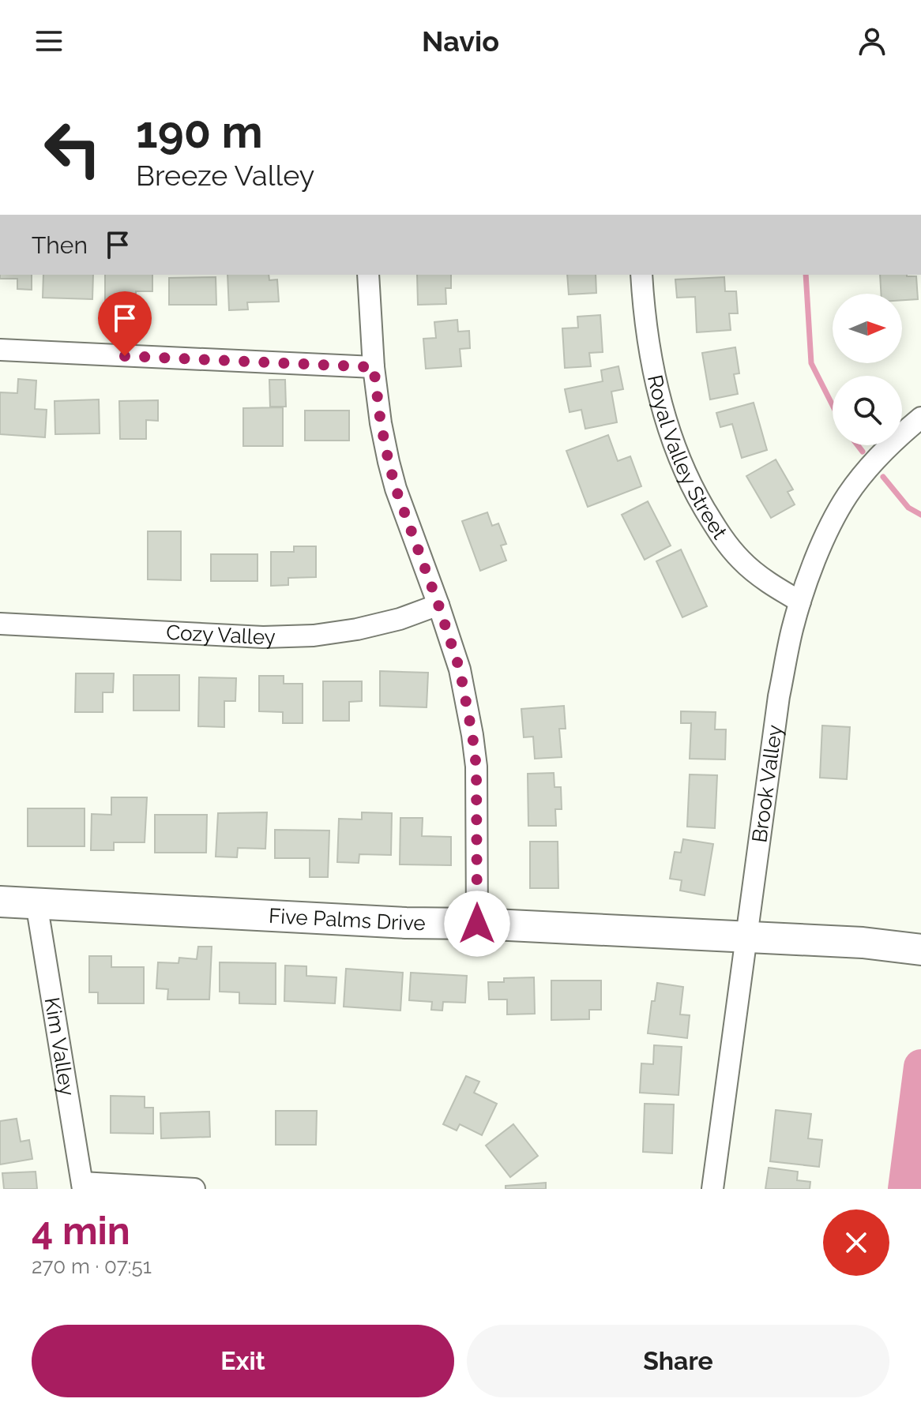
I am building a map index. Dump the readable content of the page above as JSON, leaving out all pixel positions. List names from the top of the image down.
{
  "streets": {
    "street": [
      "Royal Valley Street",
      "Cozy Valley",
      "Brook Valley",
      "Five Palms Drive",
      "Kim Valley"
    ]
  },
  "crossings": [
    ["Royal Valley Street", "Brook Valley"],
    ["Brook Valley", "Five Palms Drive"],
    ["Five Palms Drive", "Kim Valley"]
  ],
  "north": "right",
  "page": {
    "header": "Navio",
    "turn": ["190 m", "Breeze Valley"],
    "then": "Then",
    "heading": ["4 min", "270 m · 07:51"],
    "buttons": ["Exit", "Share"]
  }
}
